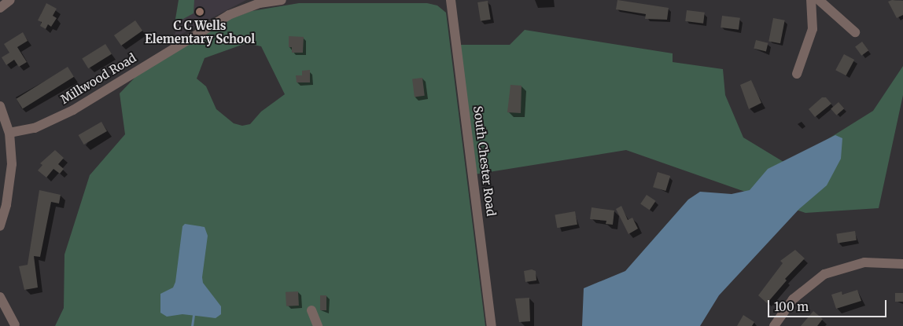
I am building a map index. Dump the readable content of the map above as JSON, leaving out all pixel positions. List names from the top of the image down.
{
  "streets": {
    "street": ["Millwood Road", "South Chester Road"]
  },
  "places": ["C C Wells Elementary School"],
  "scale_bar": "100 m"
}
